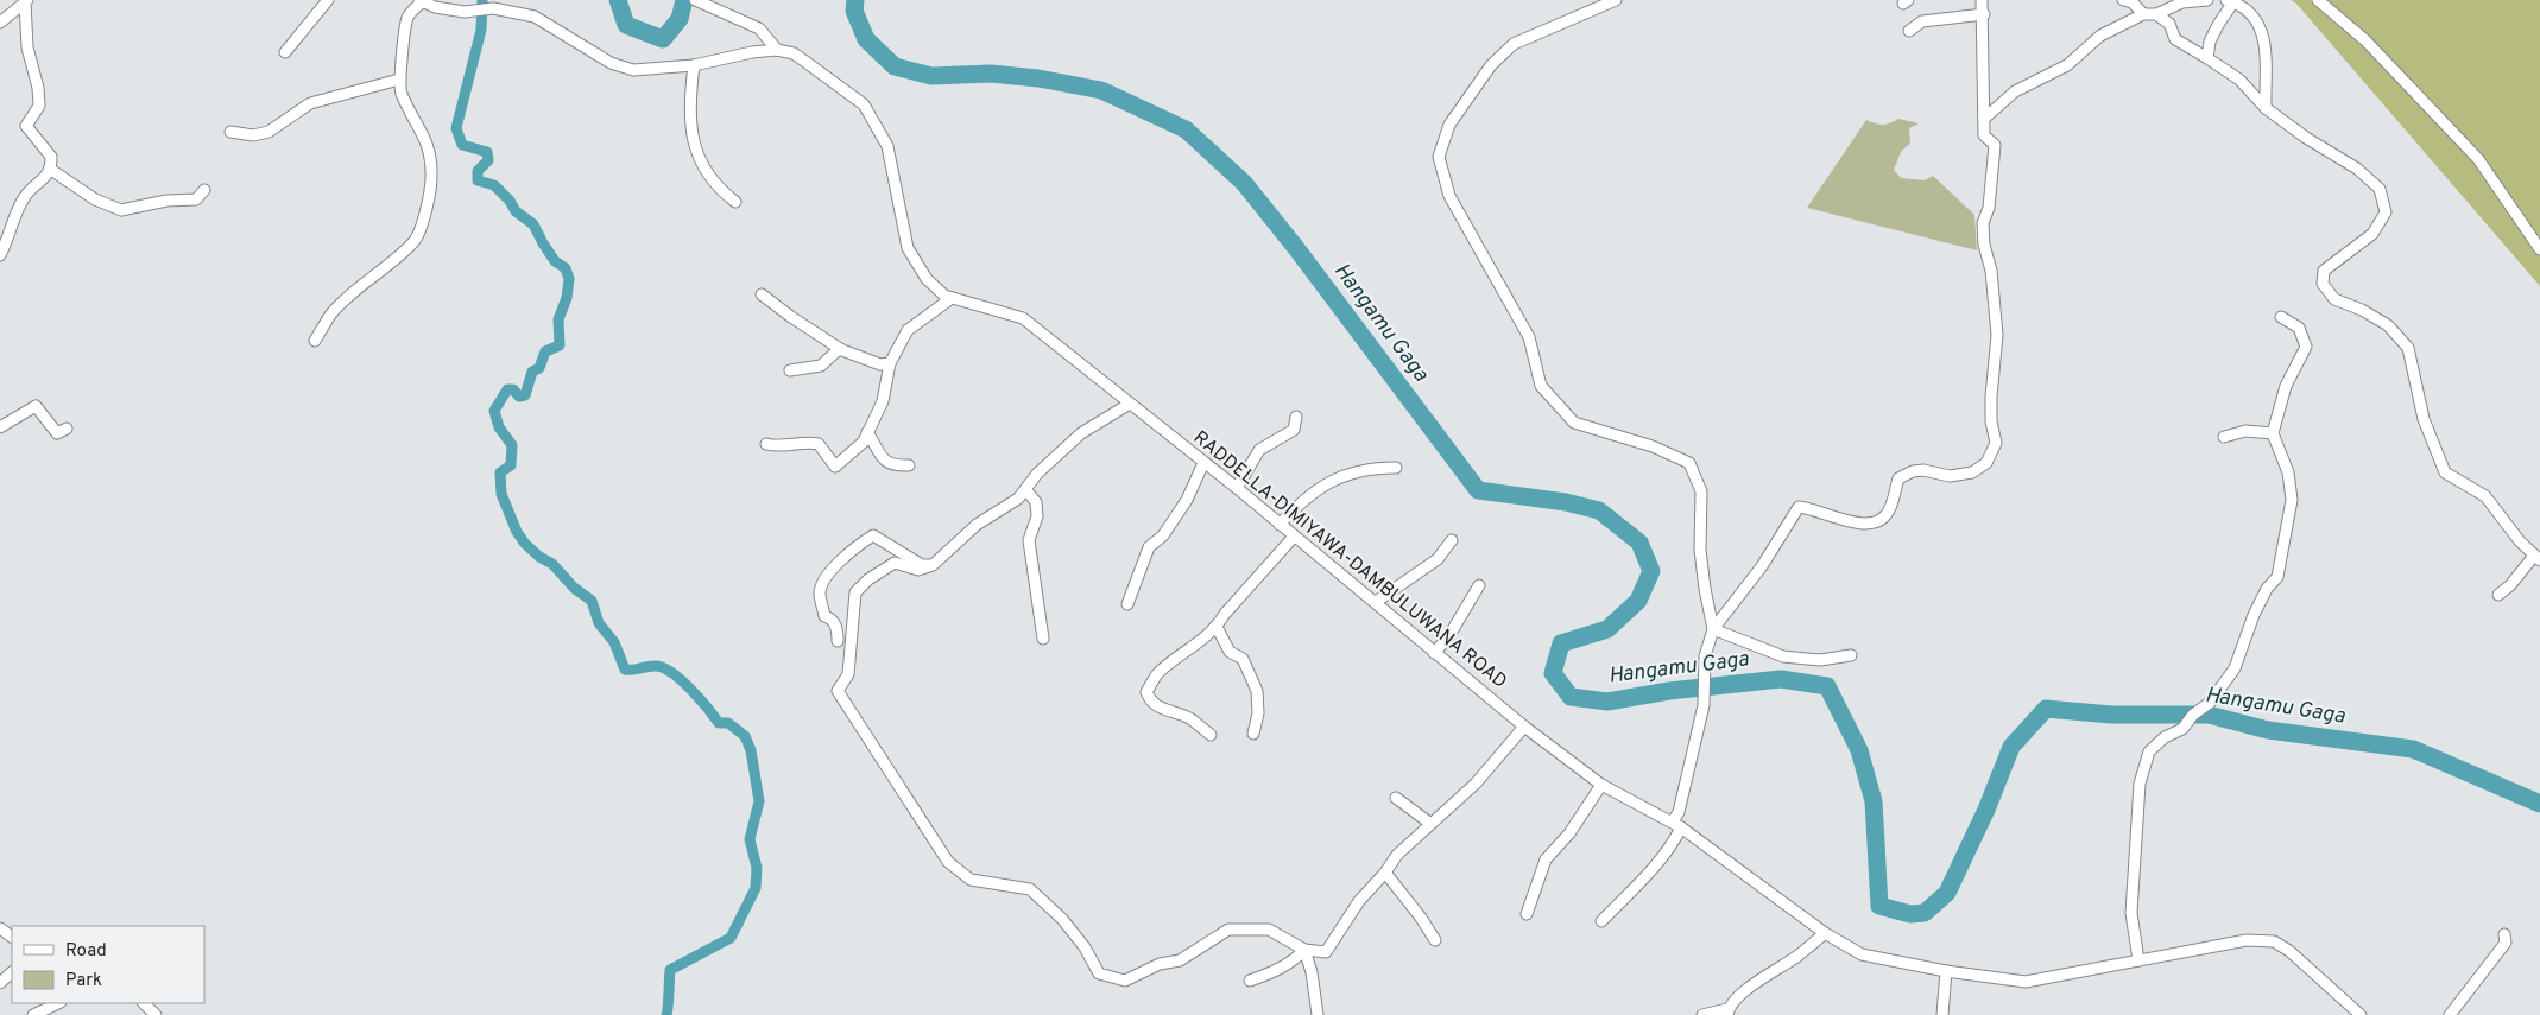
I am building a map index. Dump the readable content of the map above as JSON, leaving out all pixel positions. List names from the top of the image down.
{
  "streets": {
    "street": ["RADDELLA-DIMIYAWA-DAMBULUWANA ROAD"]
  },
  "water": ["Hangamu Gaga"],
  "legend": ["Road", "Park"]
}
